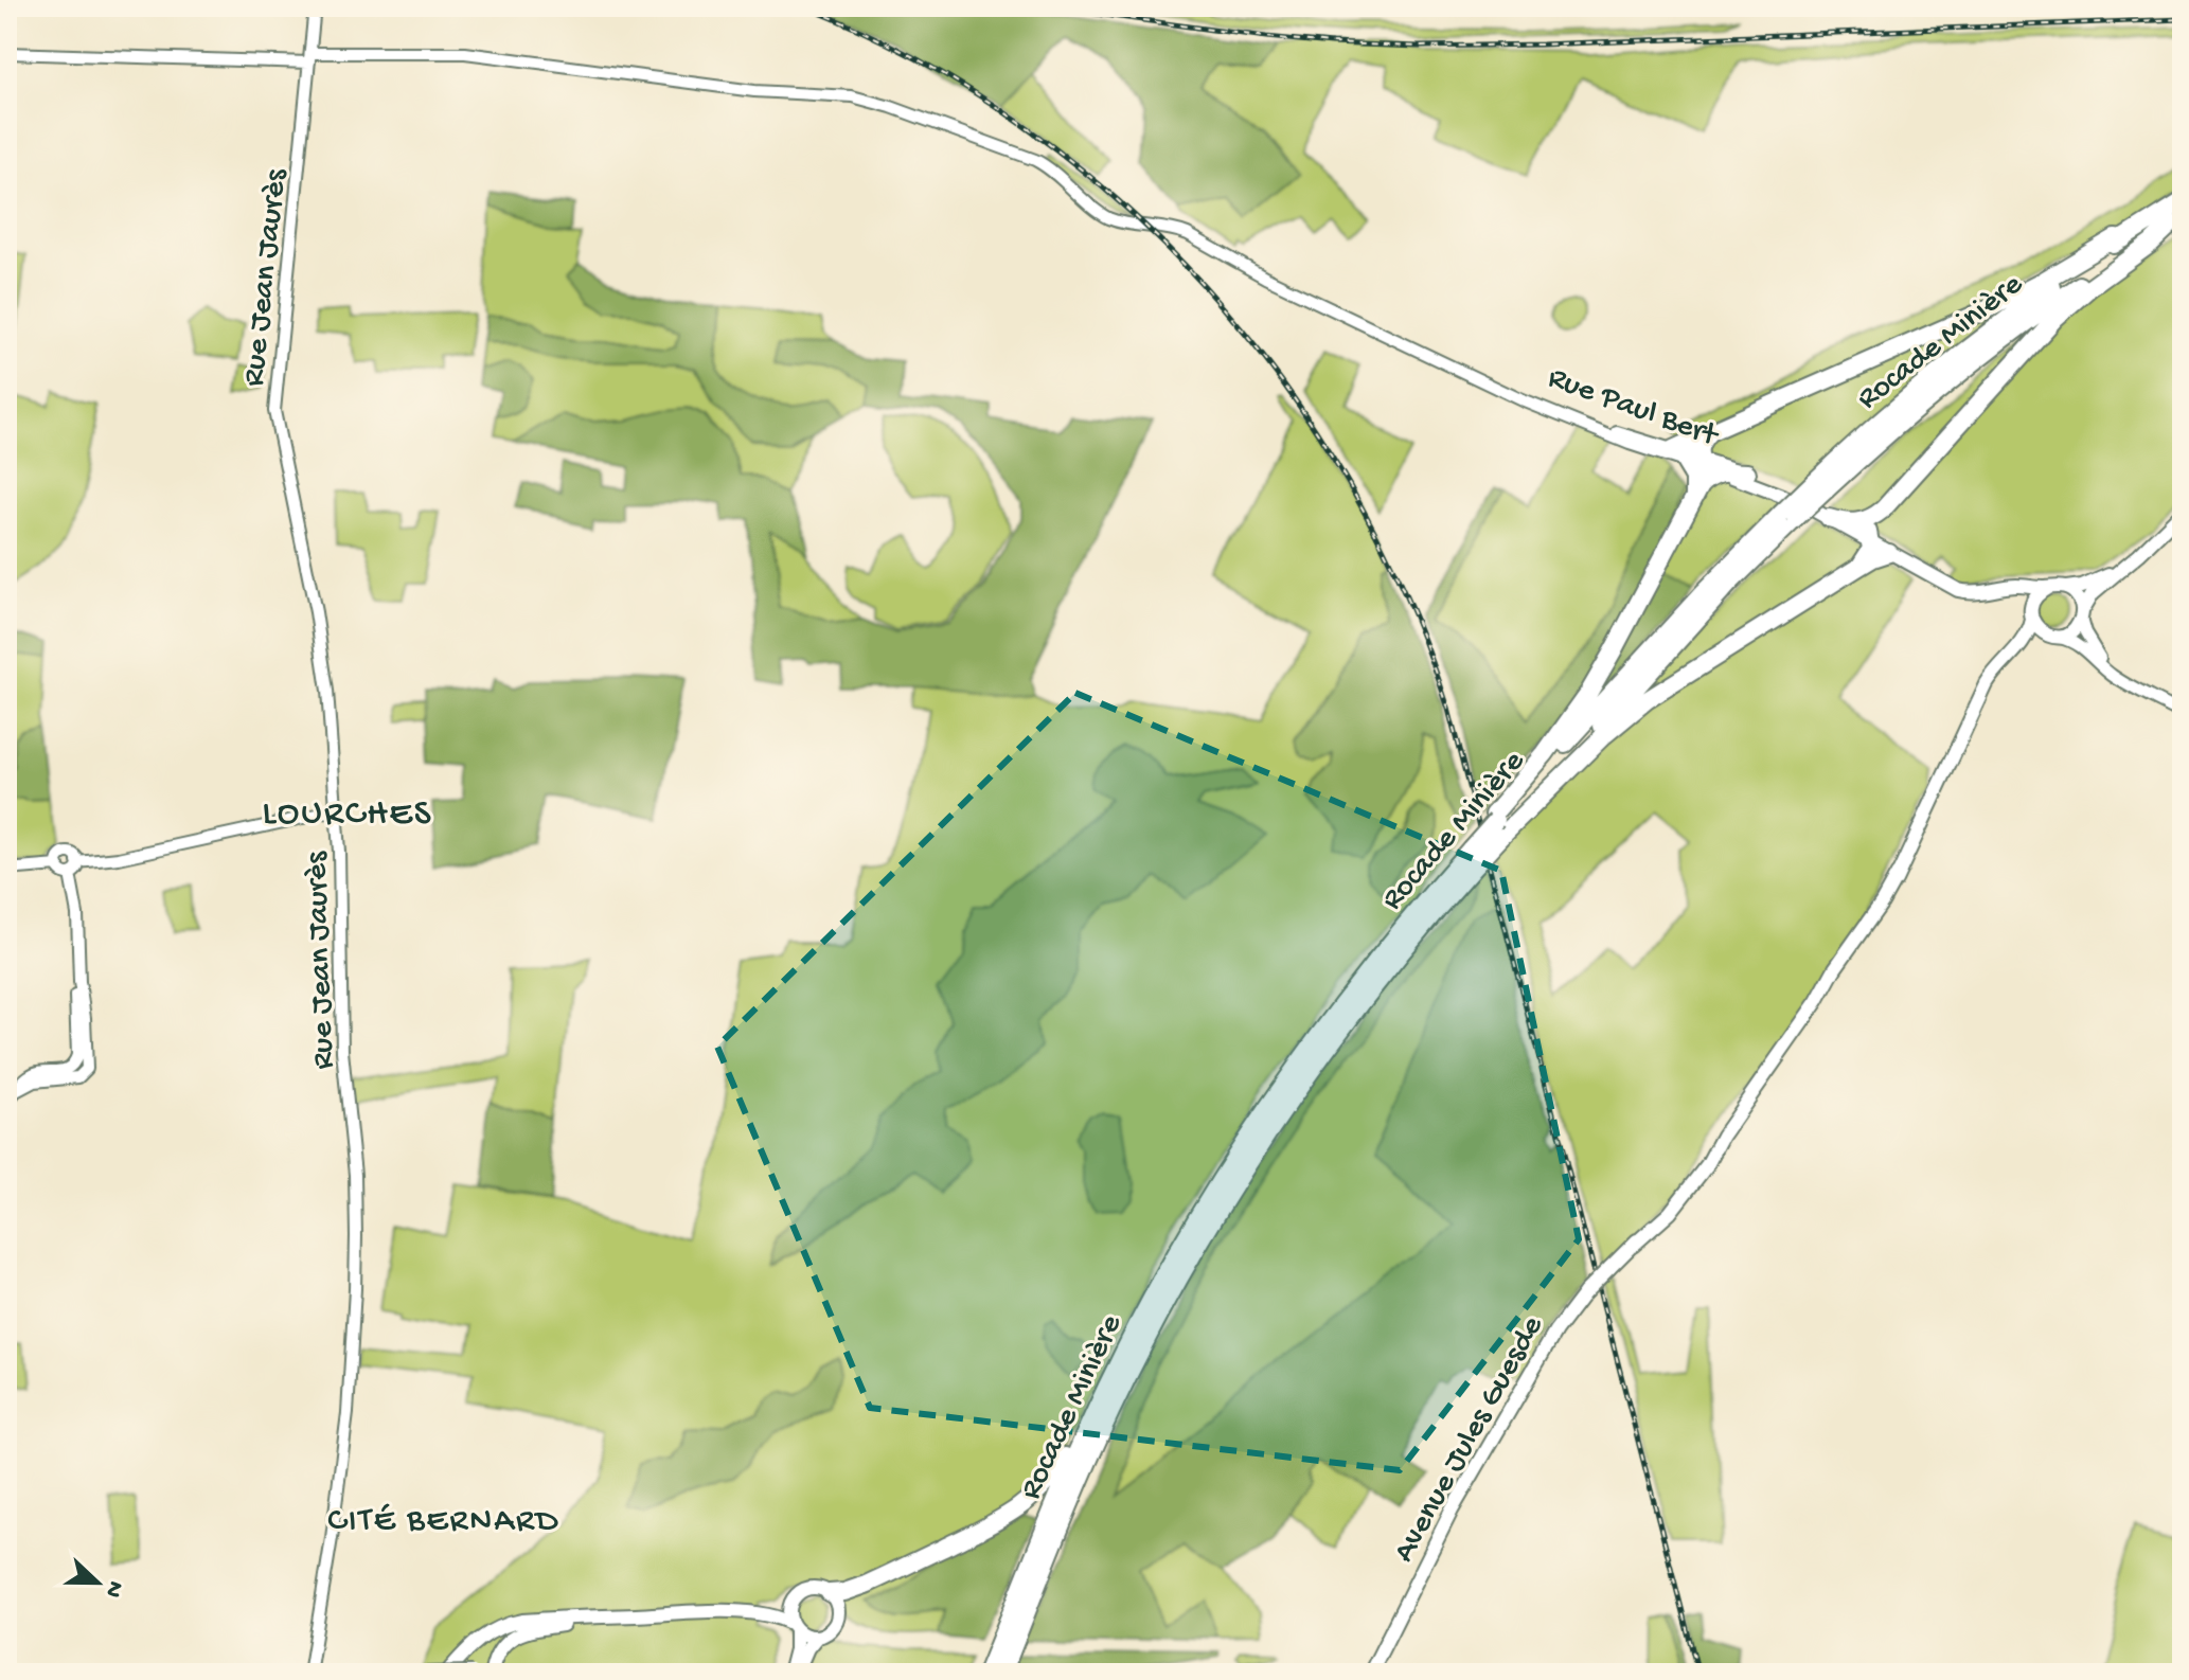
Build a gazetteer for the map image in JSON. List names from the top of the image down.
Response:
{
  "streets": {
    "highway": ["Rocade Minière"],
    "main road": ["Rue Paul Bert", "Avenue Jules Guesde"],
    "street": ["Rue Jean Jaurès"]
  },
  "crossings": [
    ["Rue Jean Jaurès", "Rue Paul Bert"],
    ["Rue Paul Bert", "Avenue Jules Guesde"]
  ],
  "districts": ["LOURCHES", "CITÉ BERNARD"],
  "north": "right"
}
